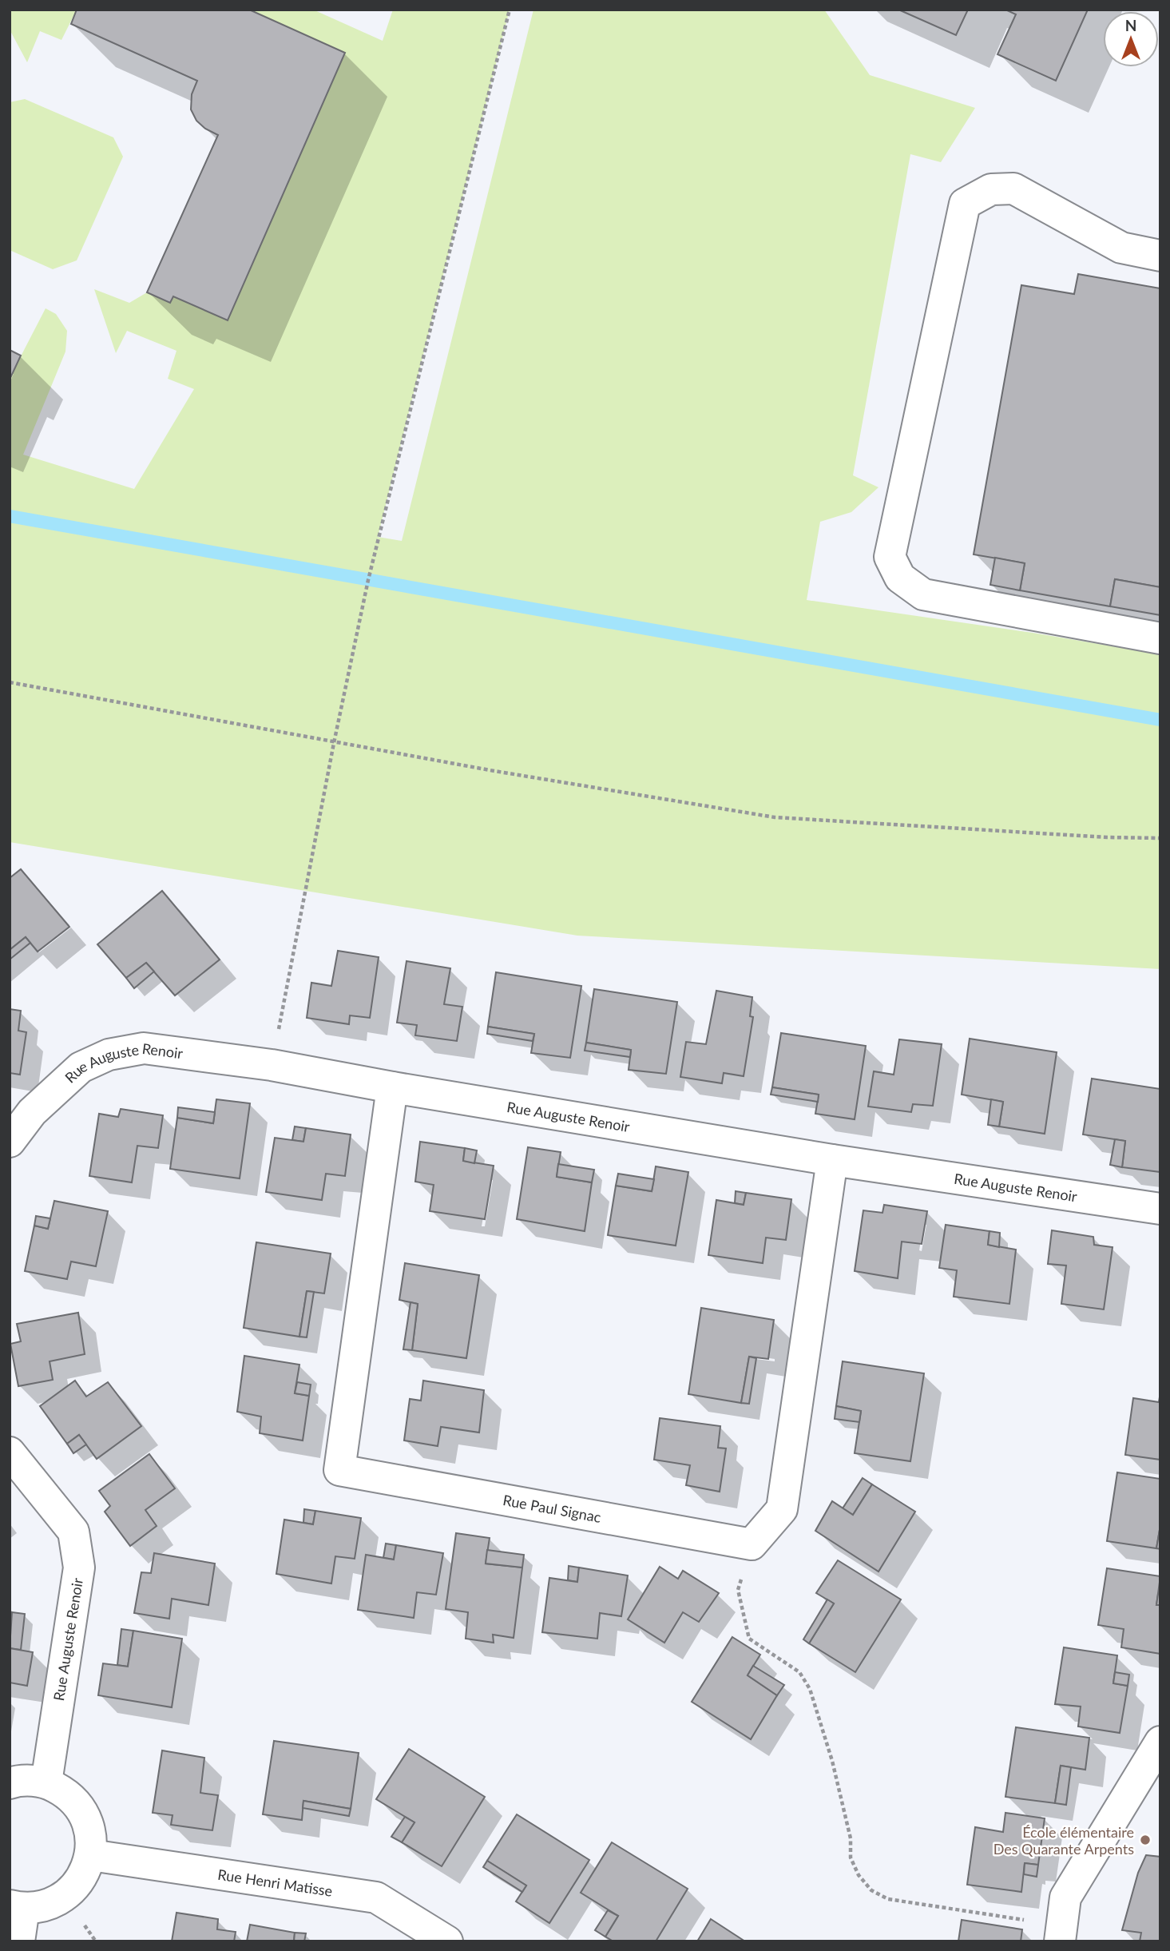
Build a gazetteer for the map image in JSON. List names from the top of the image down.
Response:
{
  "streets": {
    "street": ["Rue Auguste Renoir", "Rue Paul Signac", "Rue Henri Matisse"]
  },
  "crossings": [
    ["Rue Auguste Renoir", "Rue Paul Signac"]
  ],
  "places": ["École élémentaire Des Quarante Arpents"],
  "north": "top"
}
